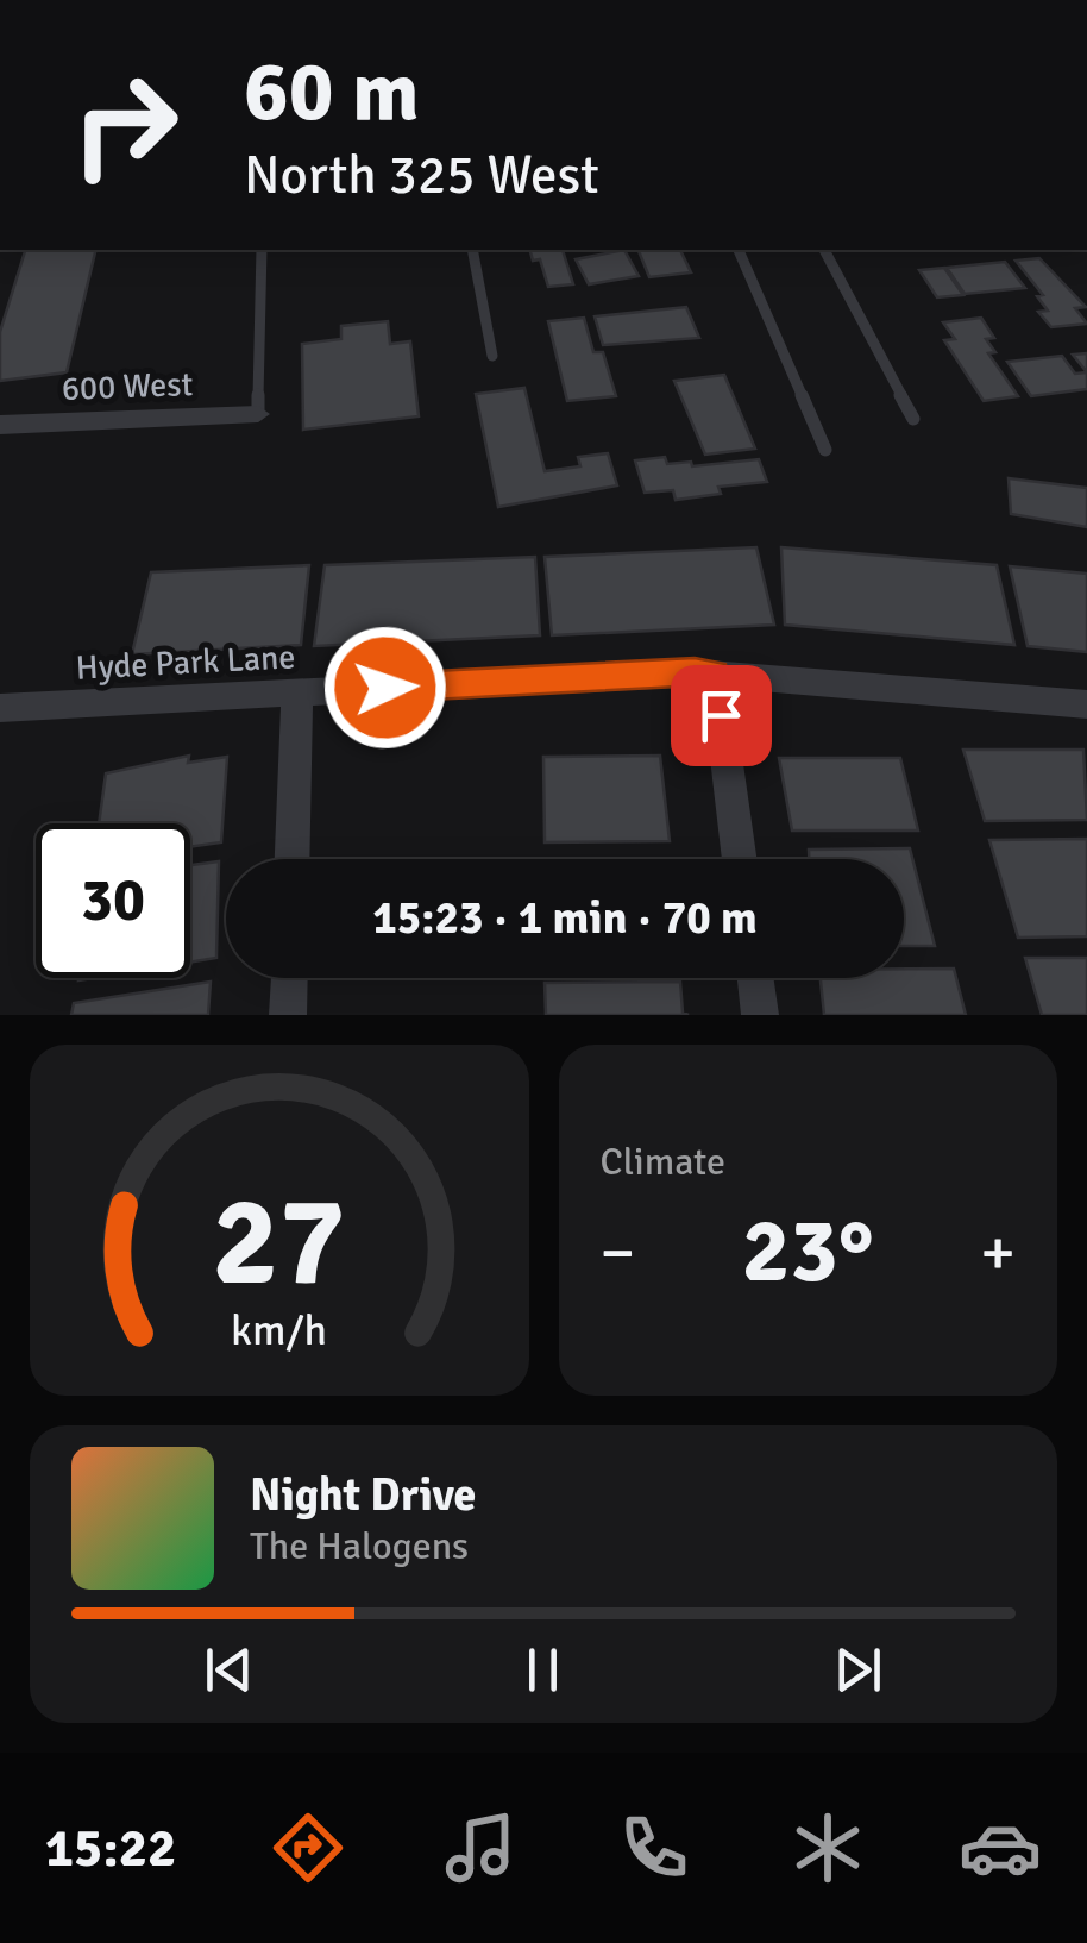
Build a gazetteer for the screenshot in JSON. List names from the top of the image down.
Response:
{
  "streets": {
    "street": ["600 West", "Hyde Park Lane"]
  },
  "page": {
    "turn": ["60 m", "North 325 West"],
    "limit": "30",
    "trip": "15:23 · 1 min · 70 m",
    "tile": "Climate",
    "heat": ["−", "23°", "+"],
    "song": ["Night Drive", "The Halogens"],
    "tabs": "15:22",
    "gauge": ["27", "km/h"]
  }
}
